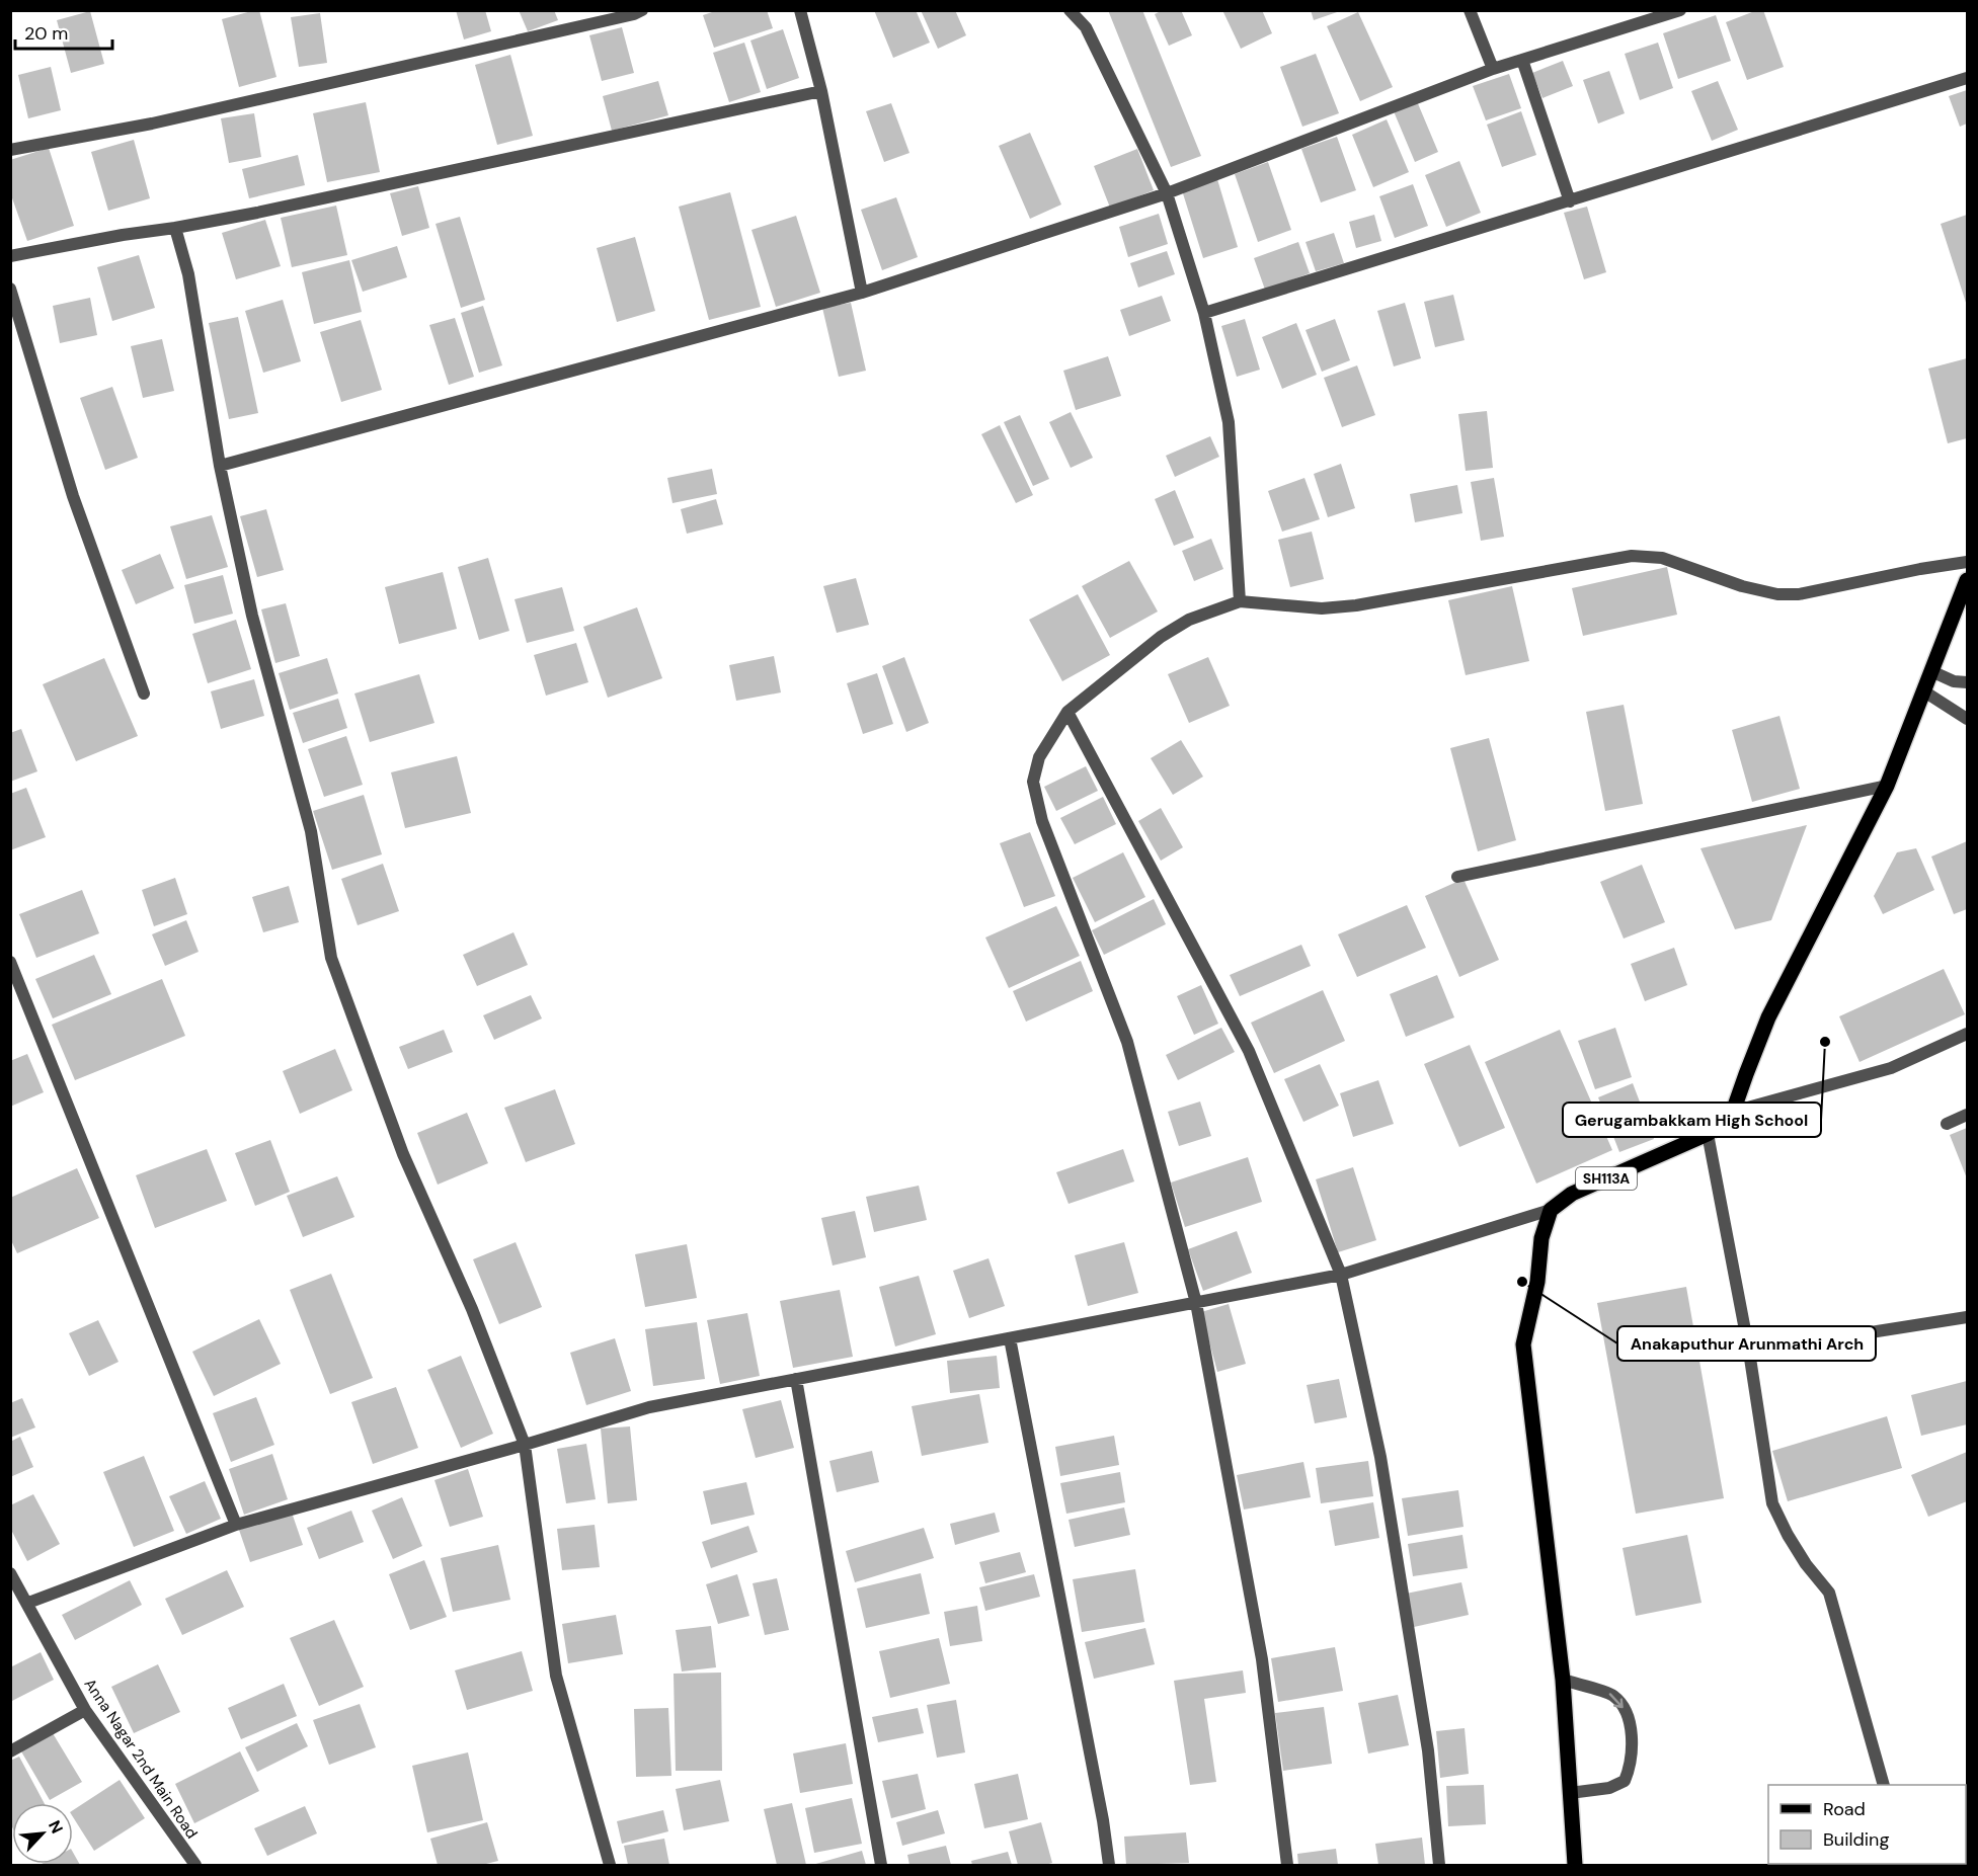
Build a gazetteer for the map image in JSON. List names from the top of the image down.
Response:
{
  "streets": {
    "main road": ["SH113A"],
    "street": ["Anna Nagar 2nd Main Road"]
  },
  "places": ["Gerugambakkam High School", "Anakaputhur Arunmathi Arch"],
  "legend": ["Road", "Building"],
  "scale_bar": "20 m",
  "north": "top right"
}
